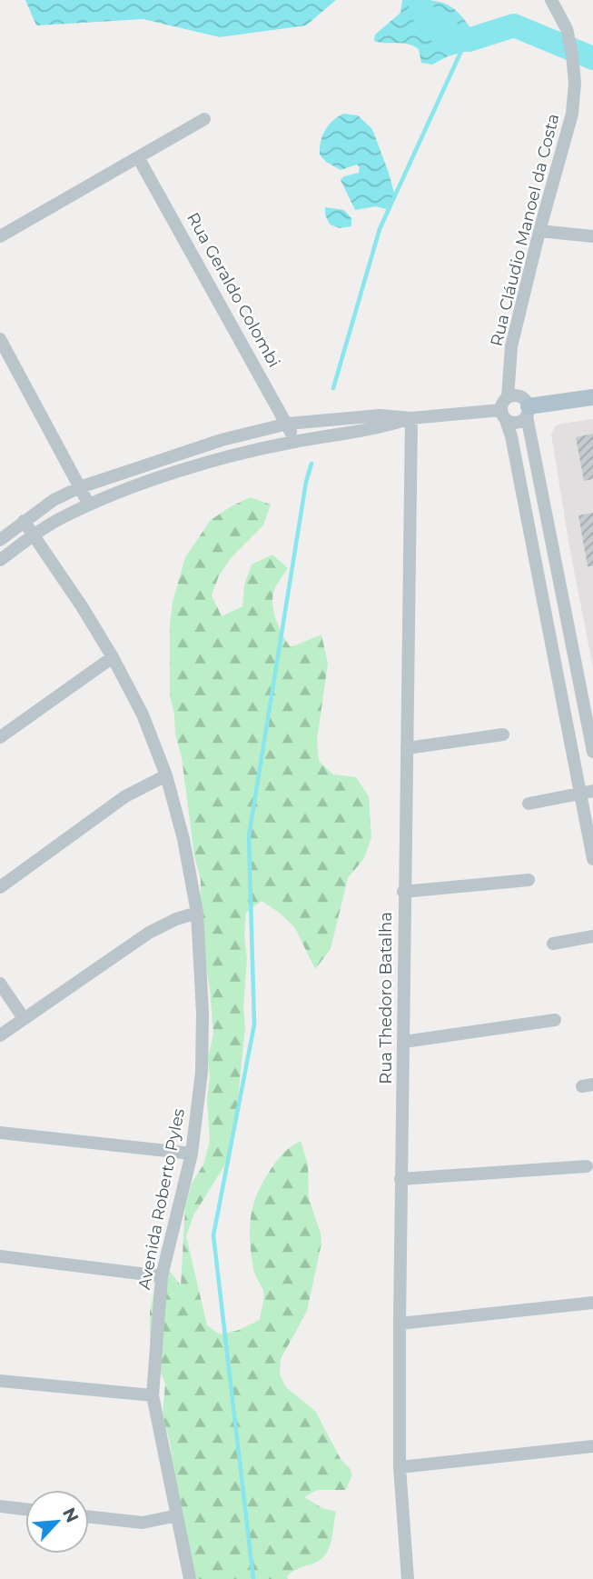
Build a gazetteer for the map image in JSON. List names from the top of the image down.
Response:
{
  "streets": {
    "street": [
      "Rua Cláudio Manoel da Costa",
      "Rua Geraldo Colombi",
      "Rua Thedoro Batalha",
      "Avenida Roberto Pyles"
    ]
  },
  "north": "top right"
}
